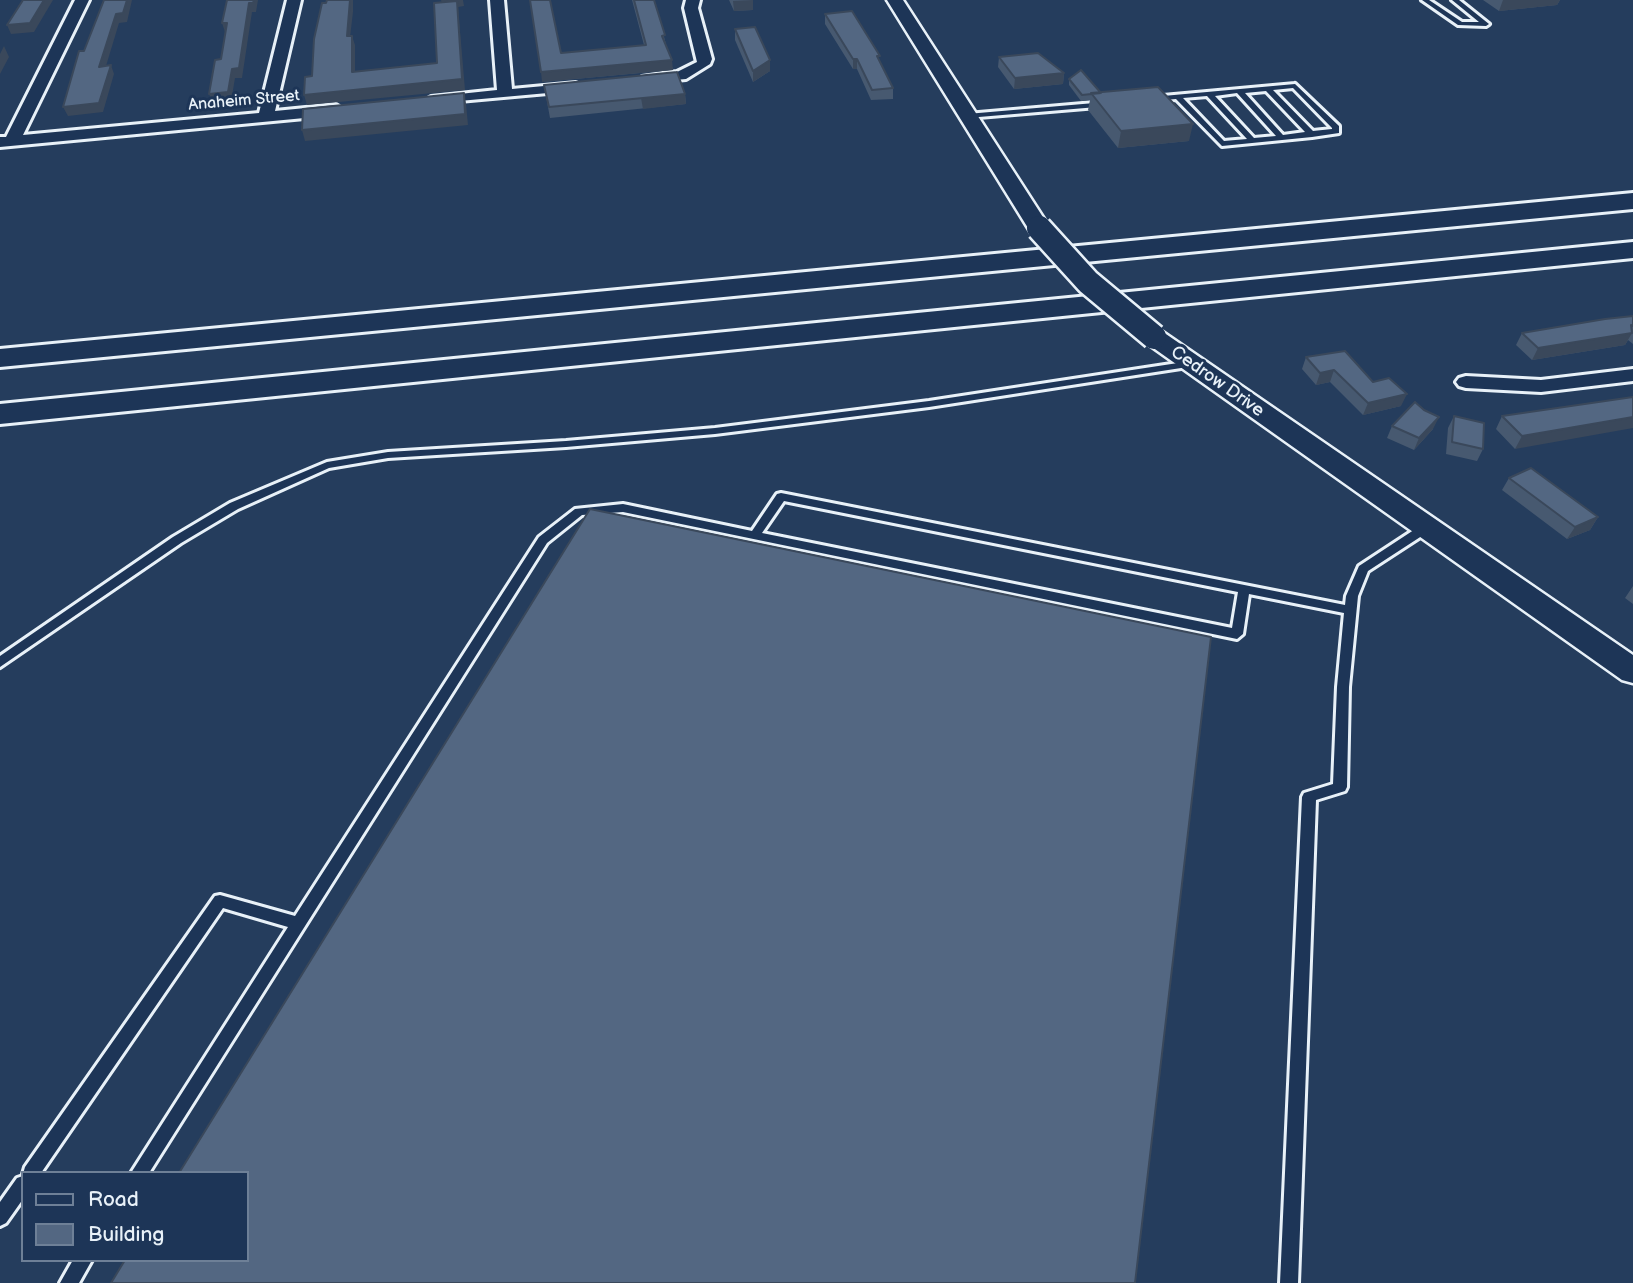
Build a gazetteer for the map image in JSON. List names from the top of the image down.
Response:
{
  "streets": {
    "street": ["Anaheim Street", "Cedrow Drive"]
  },
  "legend": ["Road", "Building"]
}
